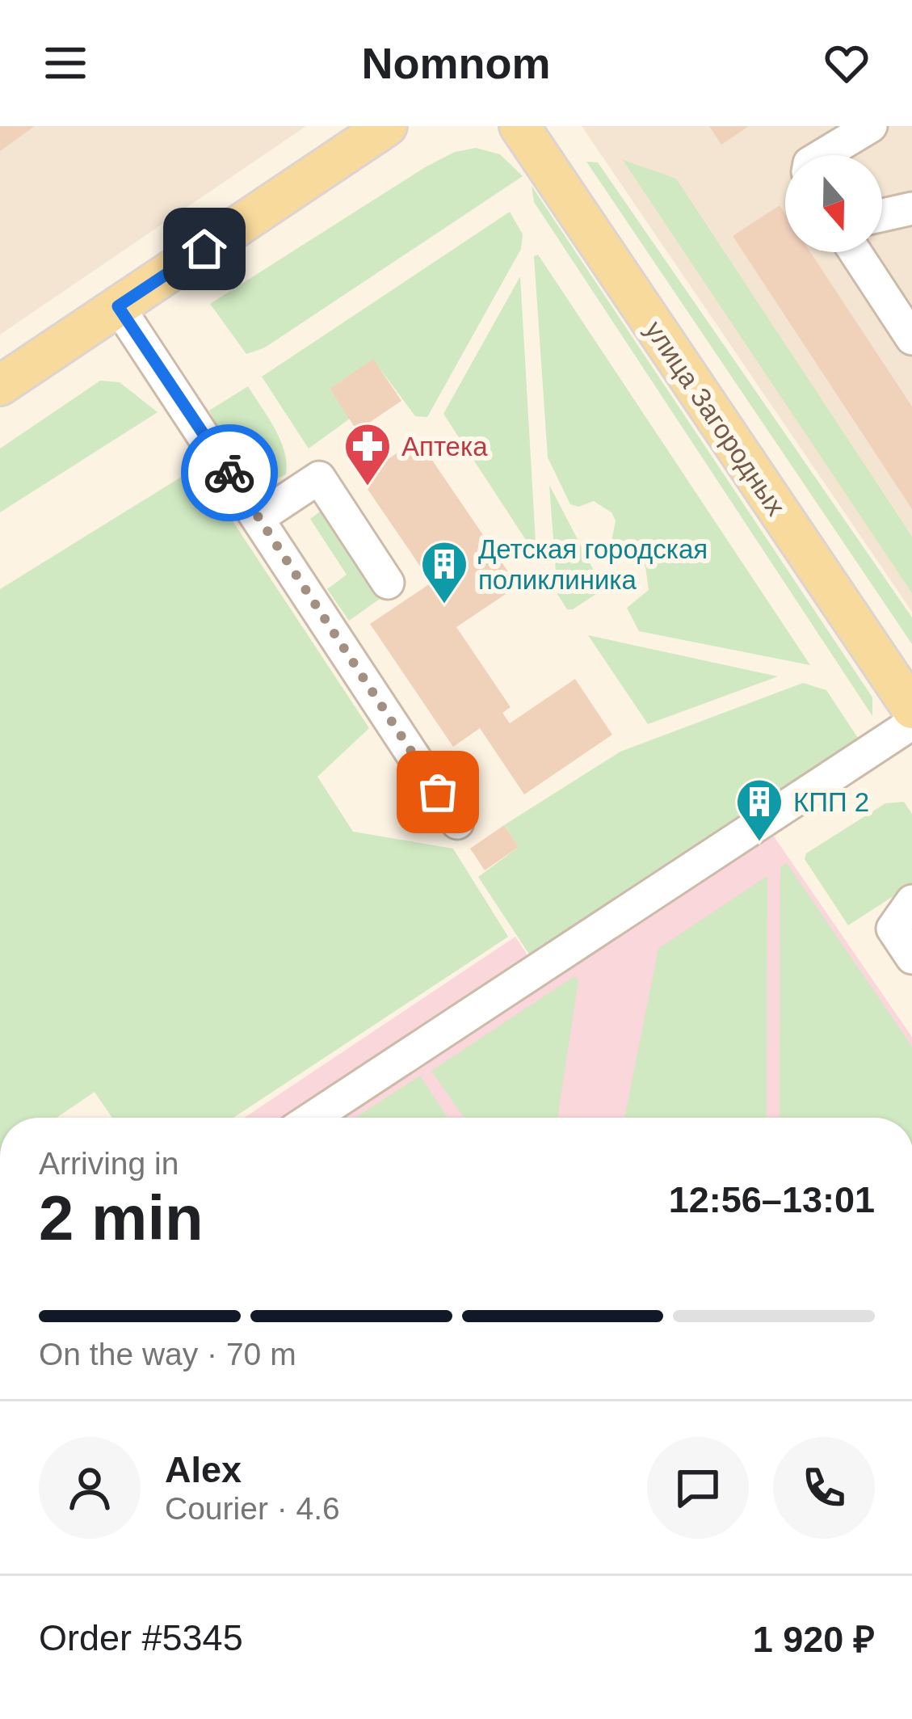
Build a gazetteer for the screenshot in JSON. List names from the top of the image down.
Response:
{
  "streets": {
    "main road": ["улица Загородных"]
  },
  "places": {
    "pharmacy": ["Аптека"],
    "building": ["Детская городская поликлиника", "КПП 2"]
  },
  "north": "bottom",
  "page": {
    "header": "Nomnom",
    "heading": ["2 min", "Arriving in", "12:56–13:01"],
    "panel": [
      "Alex",
      "Courier · 4.6",
      "Order #5345",
      "1 920 ₽"
    ],
    "bar": "On the way · 70 m"
  }
}
